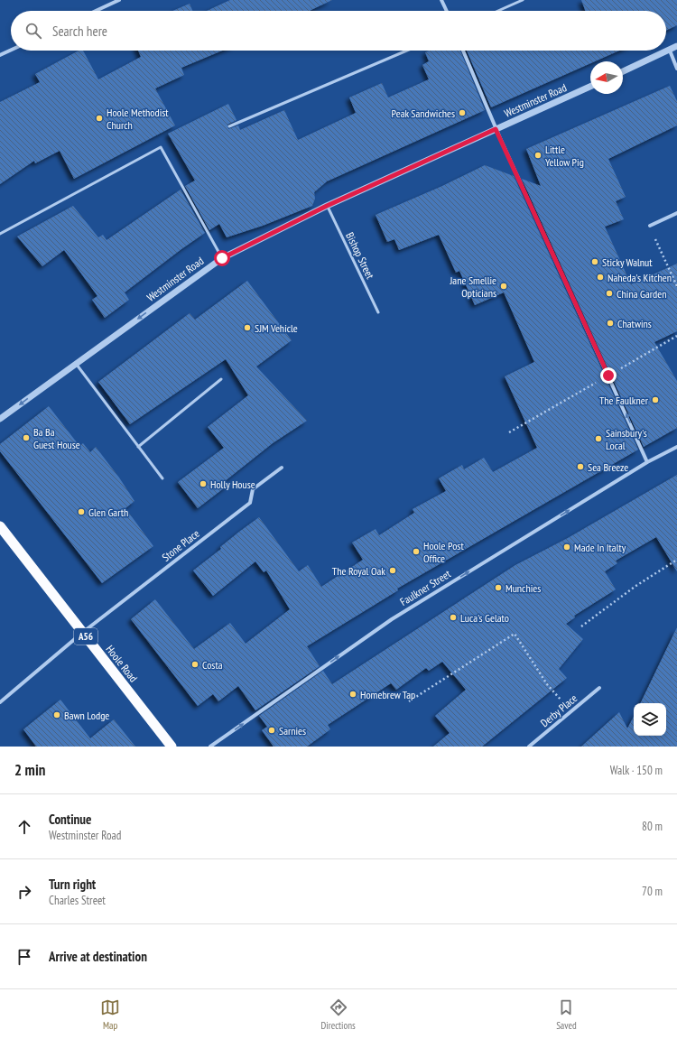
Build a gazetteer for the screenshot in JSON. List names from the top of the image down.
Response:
{
  "streets": {
    "highway": ["A56", "Hoole Road"],
    "street": [
      "Westminster Road",
      "Stone Place",
      "Faulkner Street",
      "Derby Place"
    ],
    "lane": ["Bishop Street"]
  },
  "crossings": [
    ["Westminster Road", "Bishop Street"],
    ["Stone Place", "Hoole Road"]
  ],
  "one_way": ["Westminster Road", "Faulkner Street"],
  "places": [
    "Peak Sandwiches",
    "Hoole Methodist Church",
    "Little Yellow Pig",
    "Sticky Walnut",
    "Naheda's Kitchen",
    "Jane Smellie Opticians",
    "China Garden",
    "Chatwins",
    "SJM Vehicle",
    "The Faulkner",
    "Ba Ba Guest House",
    "Sainsbury's Local",
    "Sea Breeze",
    "Holly House",
    "Glen Garth",
    "Made In Italty",
    "Hoole Post Office",
    "The Royal Oak",
    "Munchies",
    "Luca's Gelato",
    "Costa",
    "Homebrew Tap",
    "Bawn Lodge",
    "Sarnies"
  ],
  "north": "left",
  "page": {
    "search": "Search here",
    "heading": ["2 min", "Walk · 150 m"],
    "list": [
      ["Continue", "Westminster Road", "80 m"],
      ["Turn right", "Charles Street", "70 m"],
      "Arrive at destination"
    ],
    "nav": ["Map", "Directions", "Saved"]
  }
}
